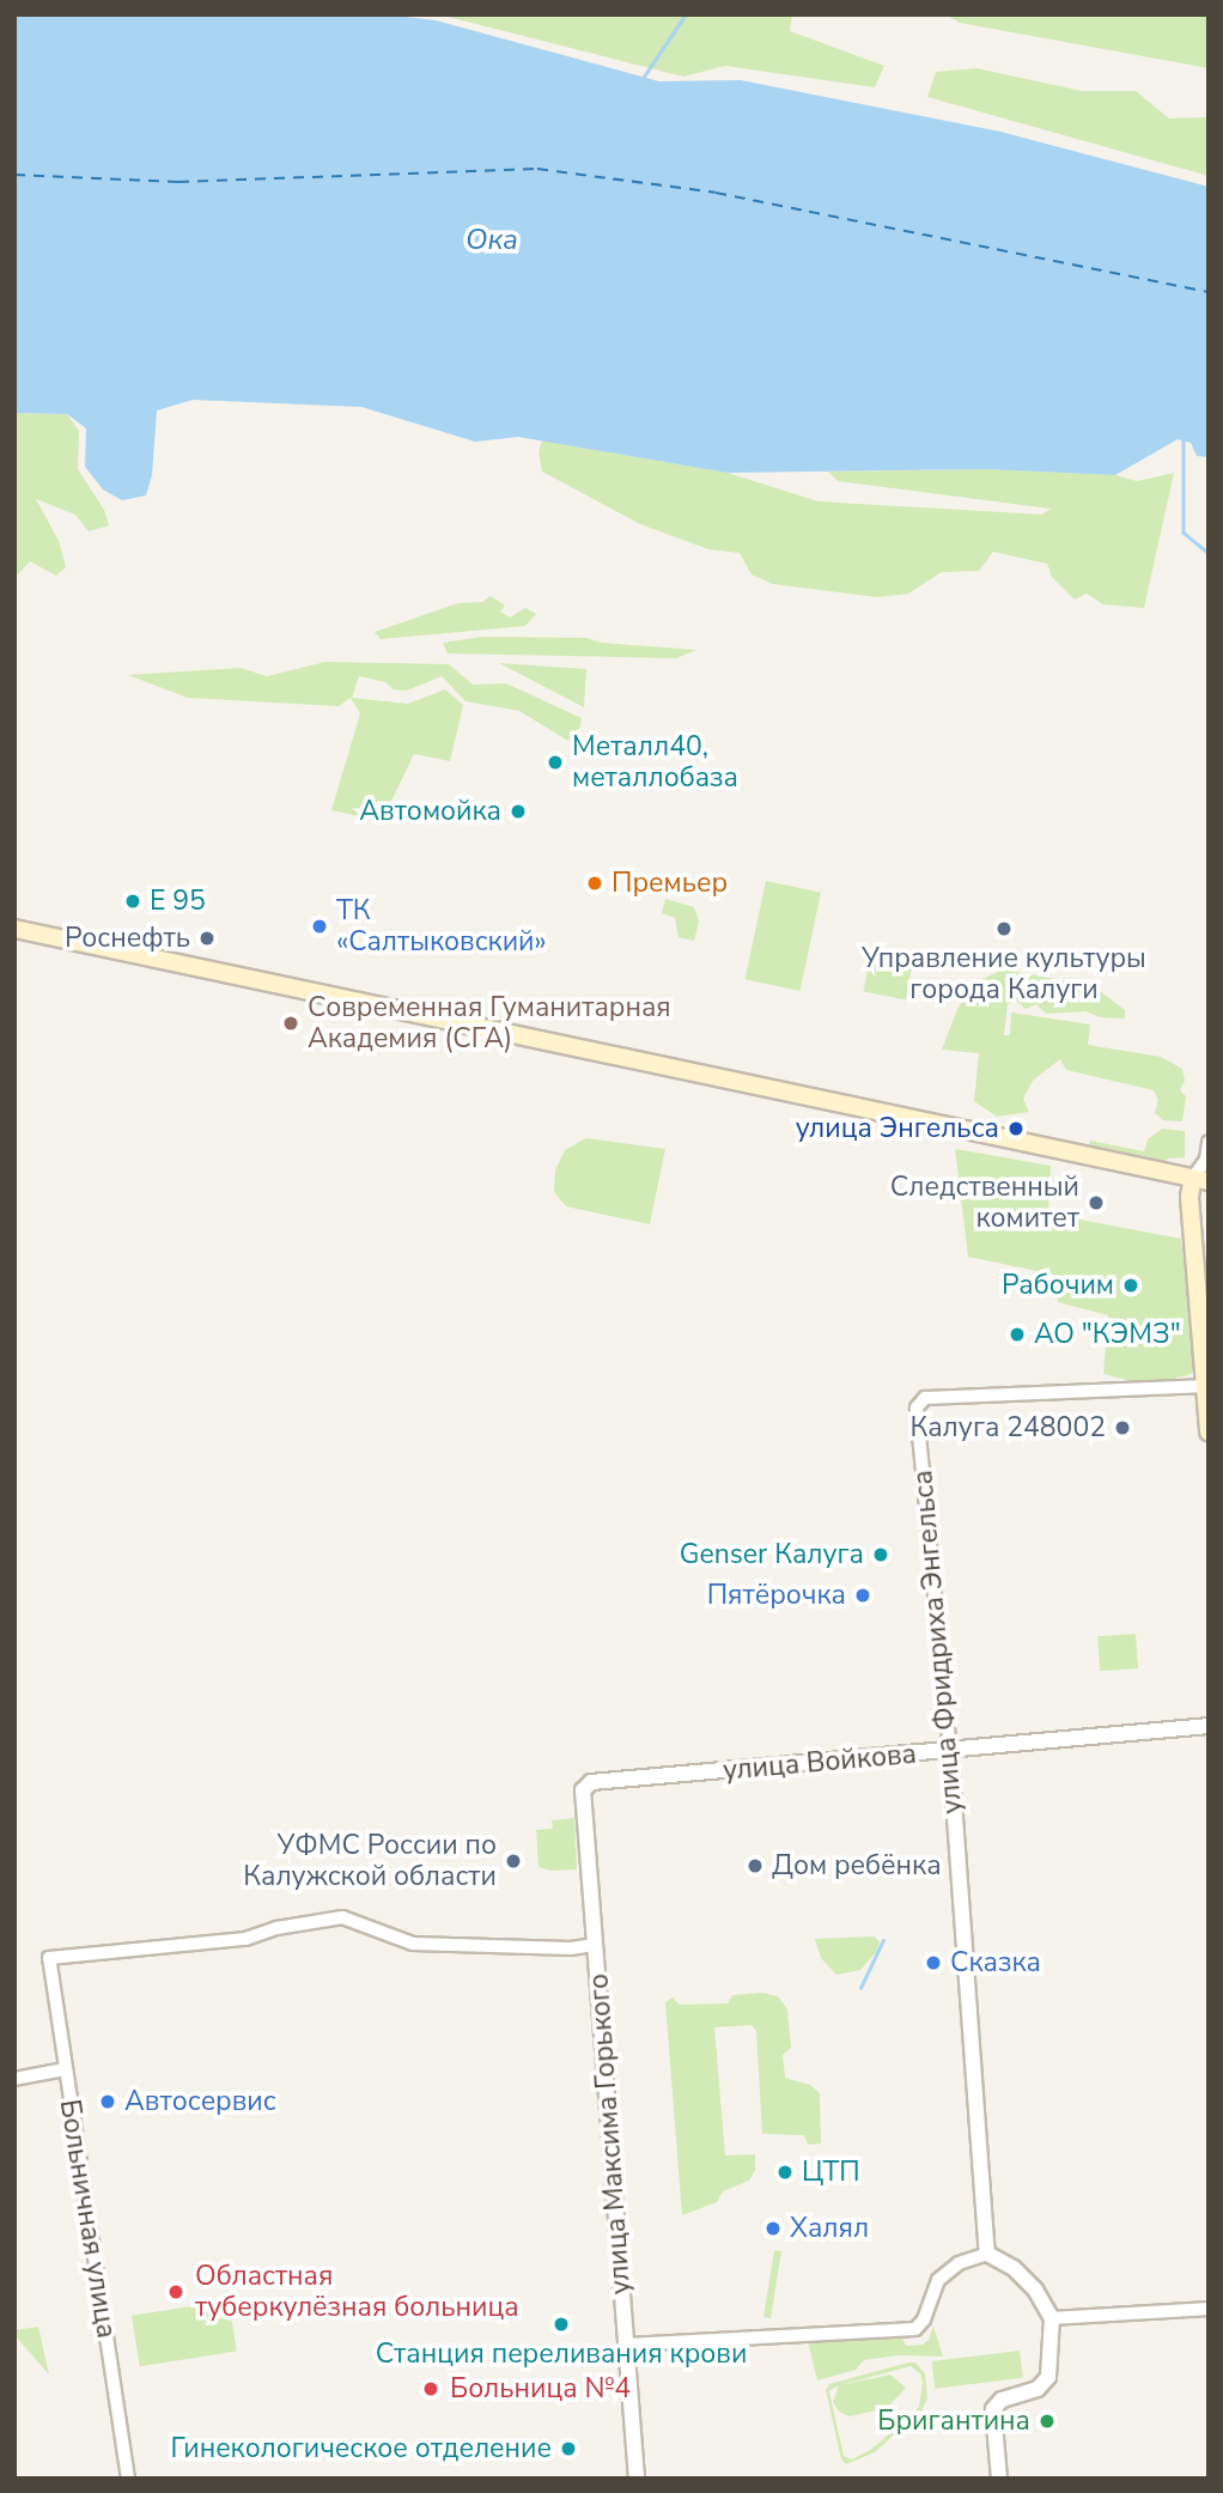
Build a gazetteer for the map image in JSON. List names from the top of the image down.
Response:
{
  "streets": {
    "street": [
      "улица Фридриха Энгельса",
      "улица Войкова",
      "улица Максима Горького",
      "Больничная улица"
    ]
  },
  "crossings": [
    ["улица Фридриха Энгельса", "улица Войкова"],
    ["улица Войкова", "улица Максима Горького"],
    ["улица Максима Горького", "Больничная улица"]
  ],
  "water": ["Ока"],
  "places": [
    "Металл40, металлобаза",
    "Автомойка",
    "Премьер",
    "Е 95",
    "ТК «Салтыковский»",
    "Управление культуры города Калуги",
    "Роснефть",
    "Современная Гуманитарная Академия (СГА)",
    "улица Энгельса",
    "Следственный комитет",
    "Рабочим",
    "АО \"КЭМЗ\"",
    "Калуга 248002",
    "Genser Калуга",
    "Пятёрочка",
    "УФМС России по Калужской области",
    "Дом ребёнка",
    "Сказка",
    "Автосервис",
    "ЦТП",
    "Халял",
    "Областная туберкулёзная больница",
    "Станция переливания крови",
    "Больница №4",
    "Бригантина",
    "Гинекологическое отделение"
  ]
}
